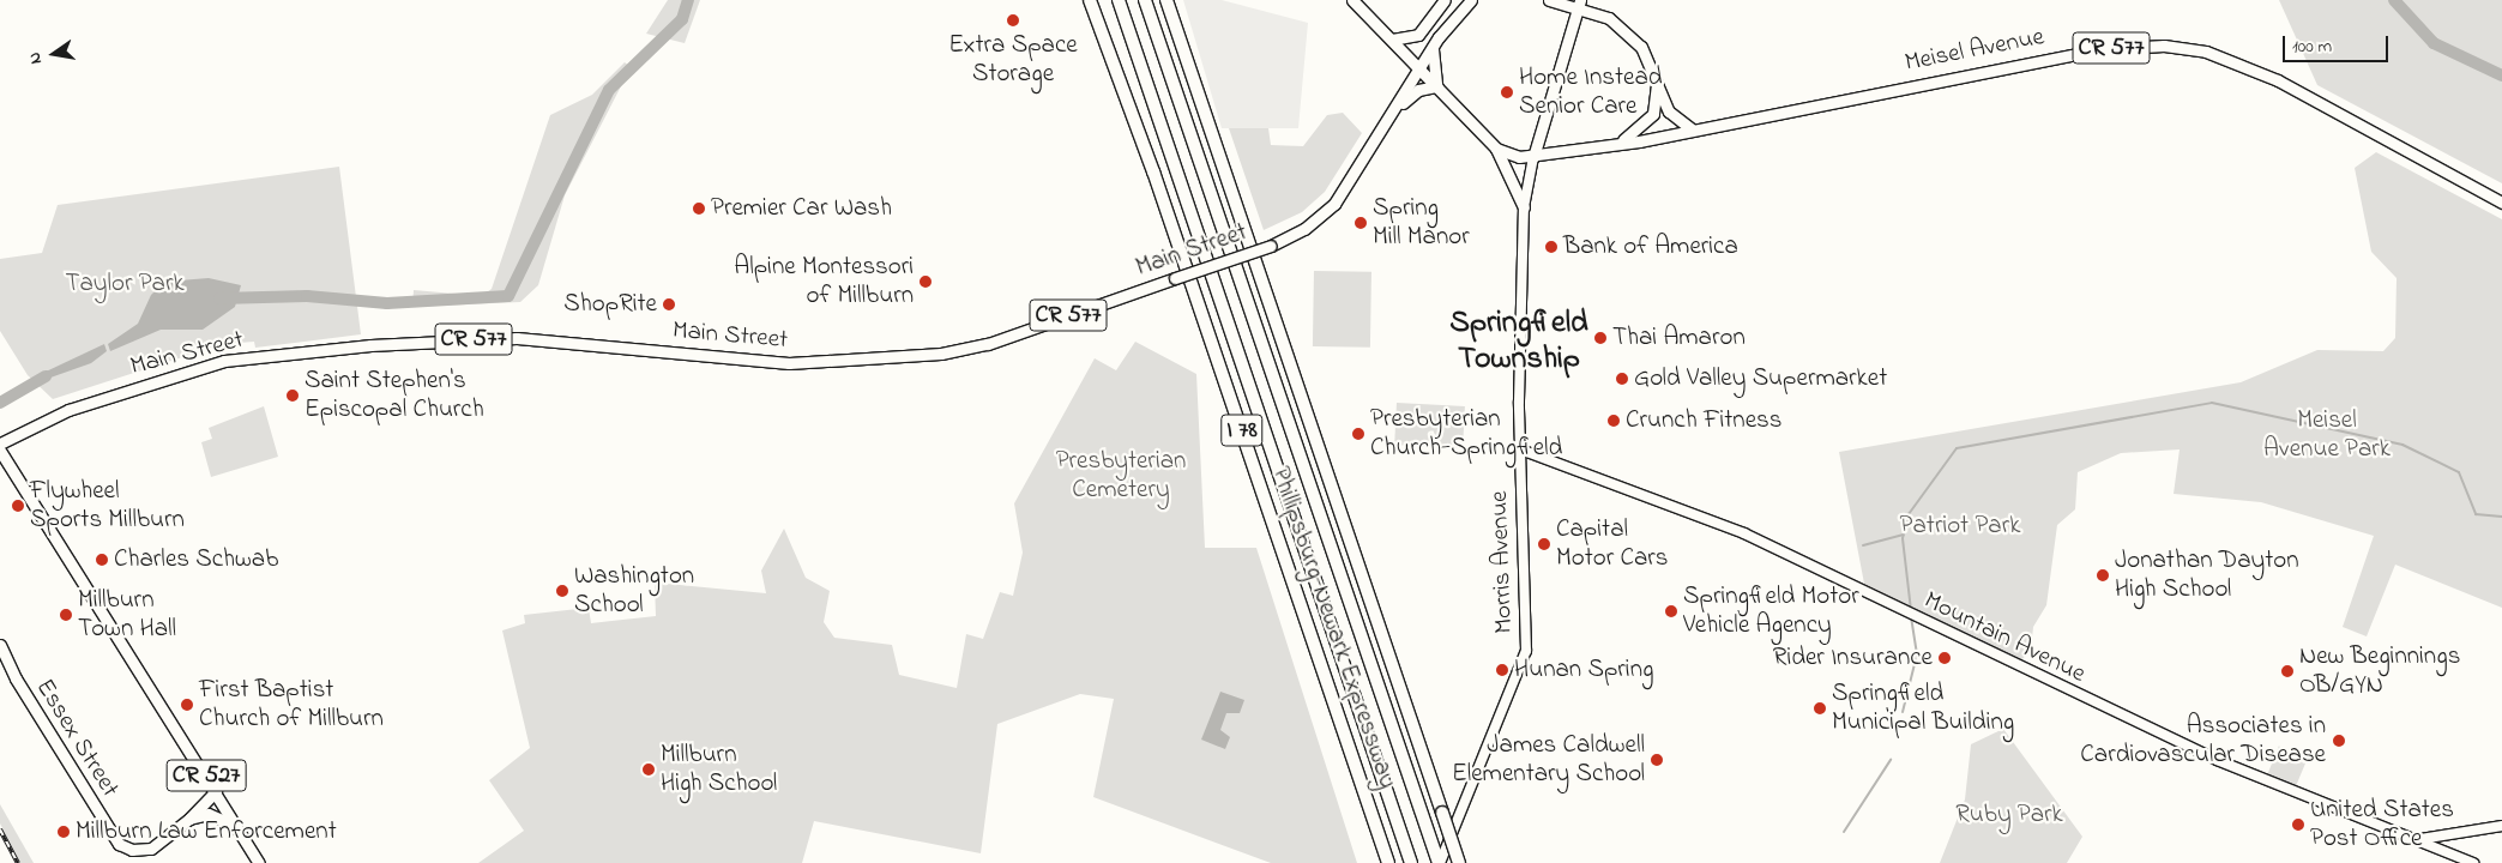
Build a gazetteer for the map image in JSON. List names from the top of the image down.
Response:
{
  "streets": {
    "highway": ["I 78", "Phillipsburg-Newark Expressway"],
    "main road": [
      "CR 577",
      "Meisel Avenue",
      "Main Street",
      "Morris Avenue",
      "Essex Street",
      "CR 527"
    ],
    "street": ["Mountain Avenue"]
  },
  "crossings": [
    ["CR 577", "Main Street"],
    ["Meisel Avenue", "Morris Avenue"],
    ["Morris Avenue", "Phillipsburg-Newark Expressway"],
    ["Morris Avenue", "Mountain Avenue"],
    ["Essex Street", "CR 527"]
  ],
  "districts": ["Springfield Township"],
  "parks": [
    "Taylor Park",
    "Meisel Avenue Park",
    "Presbyterian Cemetery",
    "Patriot Park",
    "Ruby Park"
  ],
  "places": [
    "Extra Space Storage",
    "Home Instead Senior Care",
    "Premier Car Wash",
    "Spring Mill Manor",
    "Bank of America",
    "Alpine Montessori of Millburn",
    "ShopRite",
    "Thai Amaron",
    "Gold Valley Supermarket",
    "Saint Stephen's Episcopal Church",
    "Crunch Fitness",
    "Presbyterian Church-Springfield",
    "Flywheel Sports Millburn",
    "Capital Motor Cars",
    "Charles Schwab",
    "Jonathan Dayton High School",
    "Washington School",
    "Springfield Motor Vehicle Agency",
    "Millburn Town Hall",
    "Rider Insurance",
    "Hunan Spring",
    "New Beginnings OB/GYN",
    "First Baptist Church of Millburn",
    "Springfield Municipal Building",
    "Associates in Cardiovascular Disease",
    "James Caldwell Elementary School",
    "Millburn High School",
    "United States Post Office",
    "Millburn Law Enforcement"
  ],
  "scale_bar": "100 m",
  "north": "left"
}
